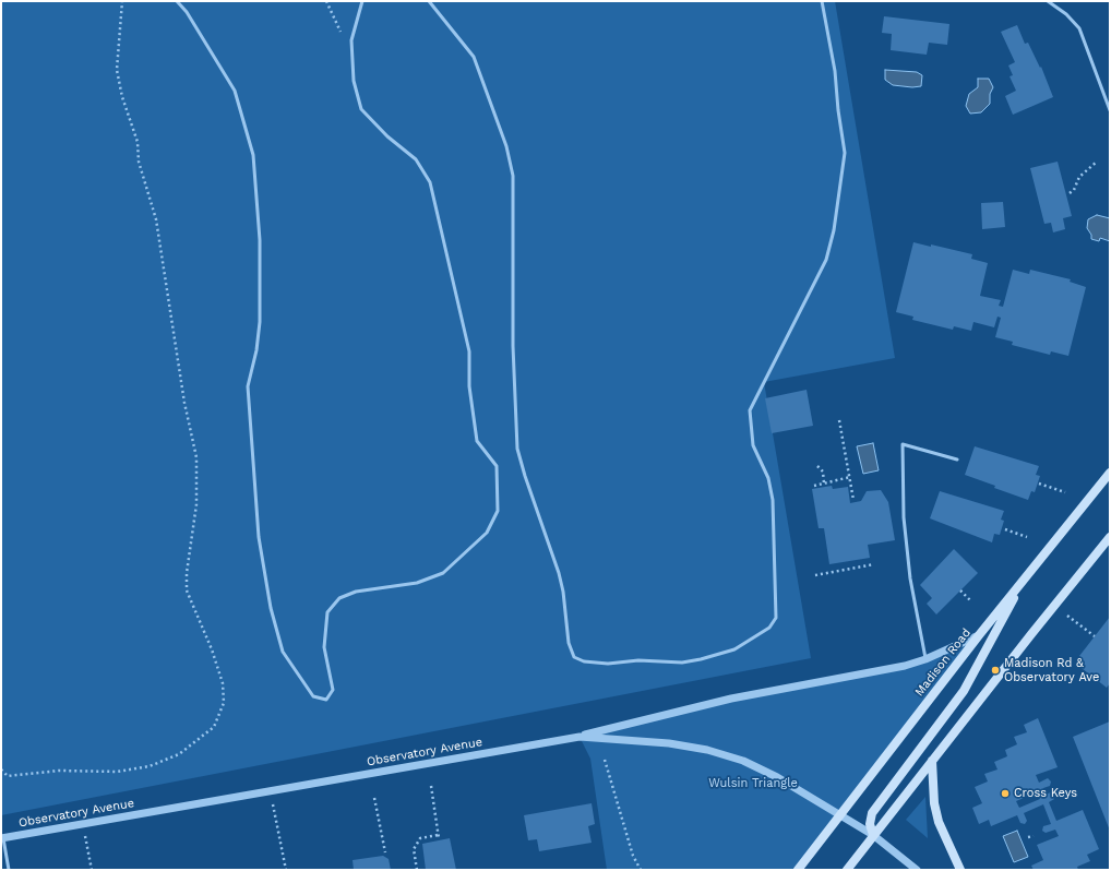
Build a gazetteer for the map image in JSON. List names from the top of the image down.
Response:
{
  "streets": {
    "main road": ["Madison Road"],
    "street": ["Observatory Avenue"]
  },
  "crossings": [
    ["Madison Road", "Observatory Avenue"]
  ],
  "parks": ["Wulsin Triangle"],
  "places": ["Madison Rd & Observatory Ave", "Cross Keys"]
}
